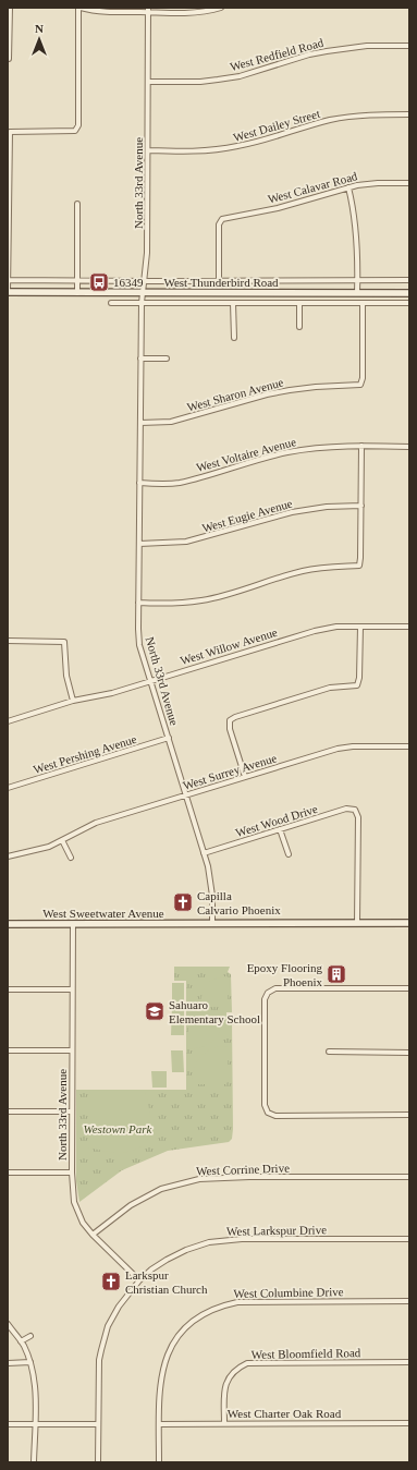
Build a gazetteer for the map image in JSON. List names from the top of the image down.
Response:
{
  "streets": {
    "main road": ["West Thunderbird Road", "West Sweetwater Avenue"],
    "street": [
      "West Redfield Road",
      "West Dailey Street",
      "North 33rd Avenue",
      "West Calavar Road",
      "West Sharon Avenue",
      "West Voltaire Avenue",
      "West Eugie Avenue",
      "West Willow Avenue",
      "West Pershing Avenue",
      "West Surrey Avenue",
      "West Wood Drive",
      "West Corrine Drive",
      "West Larkspur Drive",
      "West Columbine Drive",
      "West Bloomfield Road",
      "West Charter Oak Road"
    ]
  },
  "crossings": [
    ["West Redfield Road", "North 33rd Avenue"],
    ["West Dailey Street", "North 33rd Avenue"],
    ["North 33rd Avenue", "West Thunderbird Road"],
    ["North 33rd Avenue", "West Sharon Avenue"],
    ["North 33rd Avenue", "West Voltaire Avenue"],
    ["North 33rd Avenue", "West Eugie Avenue"],
    ["North 33rd Avenue", "West Willow Avenue"],
    ["North 33rd Avenue", "West Pershing Avenue"],
    ["North 33rd Avenue", "West Surrey Avenue"],
    ["North 33rd Avenue", "West Wood Drive"],
    ["North 33rd Avenue", "West Sweetwater Avenue"],
    ["North 33rd Avenue", "West Corrine Drive"],
    ["North 33rd Avenue", "West Larkspur Drive"],
    ["West Calavar Road", "West Thunderbird Road"],
    ["West Thunderbird Road", "West Sharon Avenue"],
    ["West Wood Drive", "West Sweetwater Avenue"],
    ["West Columbine Drive", "West Charter Oak Road"],
    ["West Bloomfield Road", "West Charter Oak Road"]
  ],
  "parks": ["Westown Park"],
  "places": {
    "bus stop": ["16349"],
    "church": ["Capilla Calvario Phoenix", "Larkspur Christian Church"],
    "building": ["Epoxy Flooring Phoenix"],
    "school or university": ["Sahuaro Elementary School"]
  },
  "north": "top"
}
